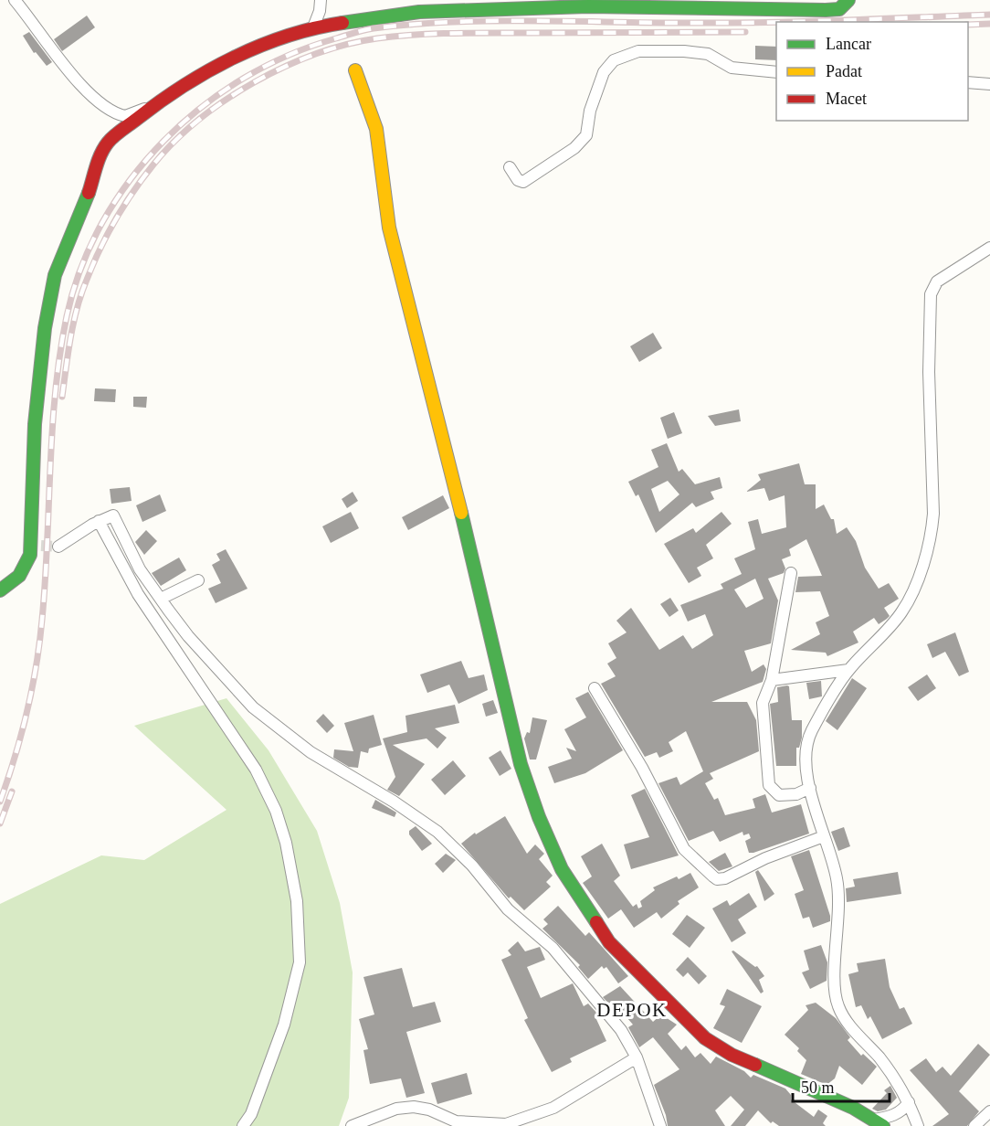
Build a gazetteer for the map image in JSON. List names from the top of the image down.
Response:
{
  "districts": ["DEPOK"],
  "legend": ["Lancar", "Padat", "Macet"],
  "scale_bar": "50 m"
}
